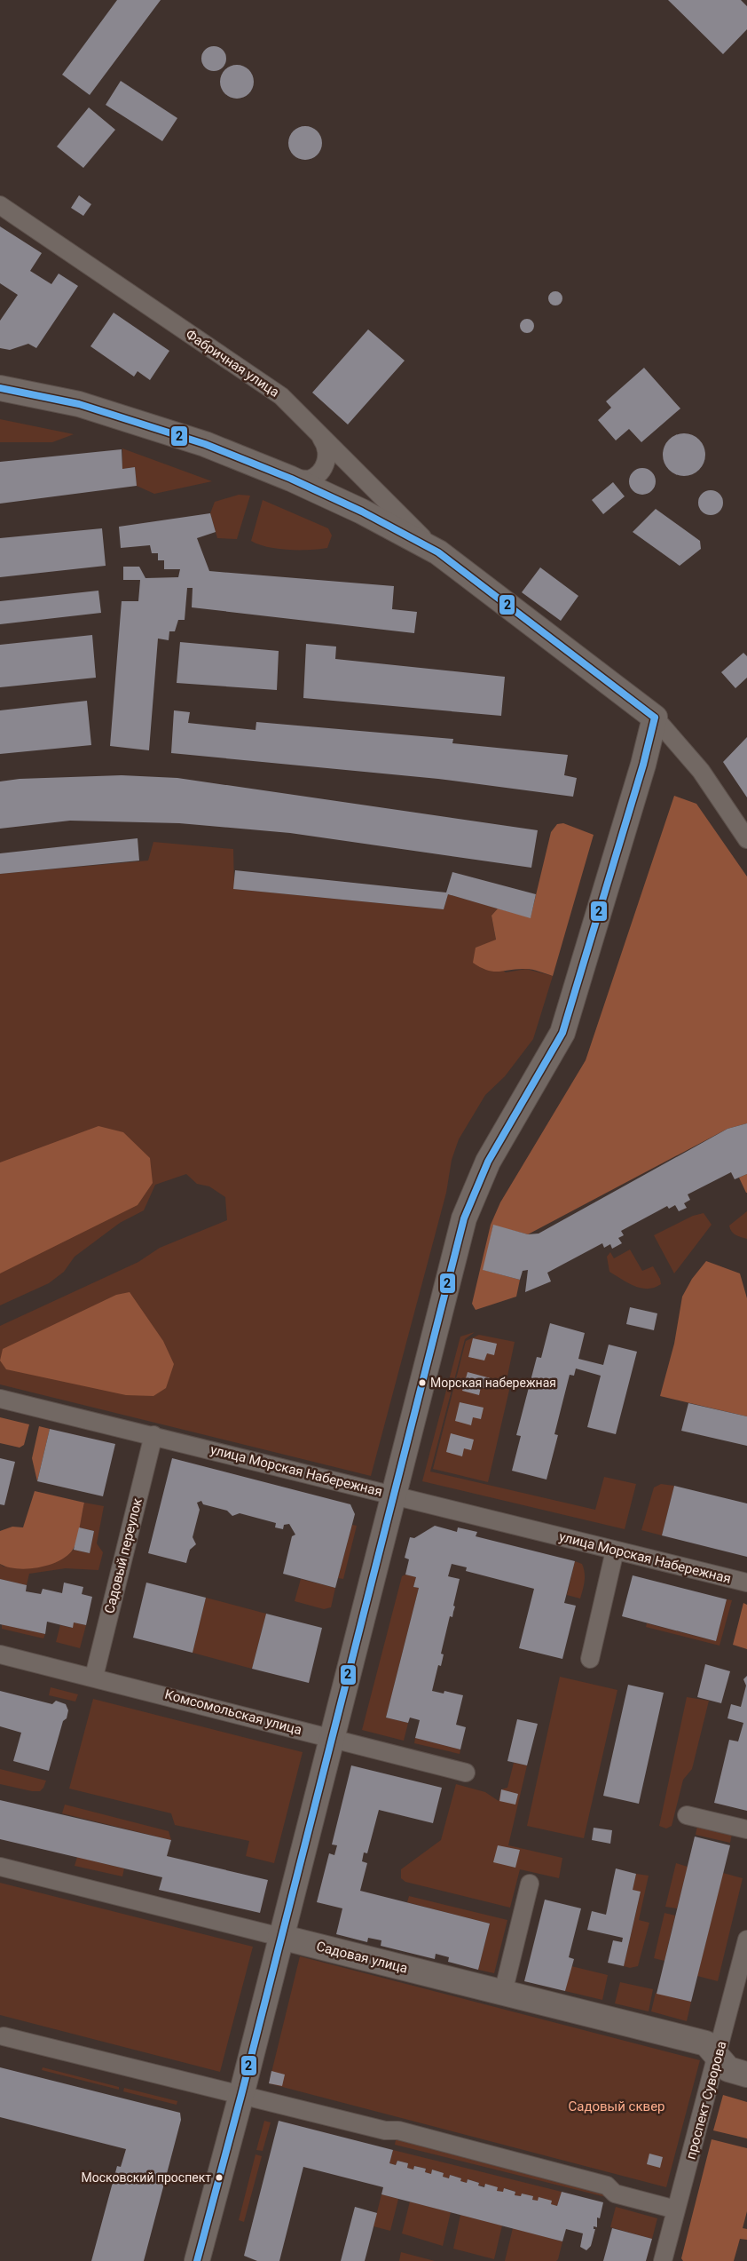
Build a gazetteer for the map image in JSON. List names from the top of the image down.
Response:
{
  "streets": {
    "street": [
      "Фабричная улица",
      "улица Морская Набережная",
      "Садовый переулок",
      "Комсомольская улица",
      "Садовая улица",
      "проспект Суворова"
    ]
  },
  "crossings": [
    ["улица Морская Набережная", "Садовый переулок"],
    ["Садовый переулок", "Комсомольская улица"],
    ["Садовая улица", "проспект Суворова"]
  ],
  "parks": ["Садовый сквер"],
  "places": ["Морская набережная", "Московский проспект"],
  "lines": ["transit line 2"]
}
